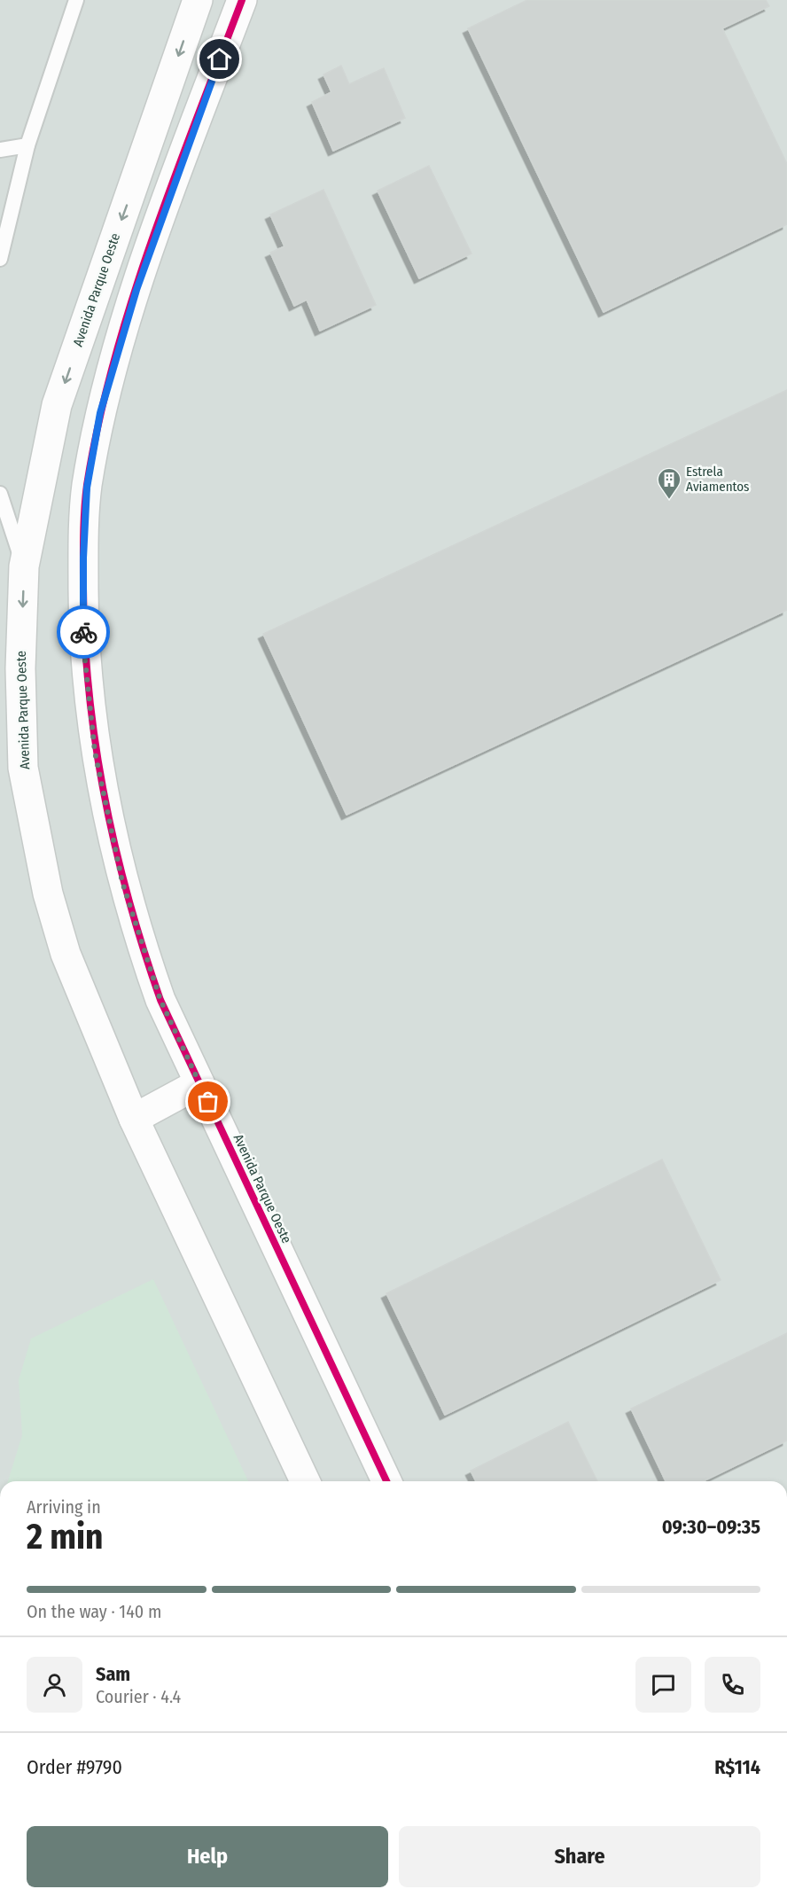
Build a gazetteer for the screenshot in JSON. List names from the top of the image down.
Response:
{
  "streets": {
    "street": ["Avenida Parque Oeste"]
  },
  "places": {
    "building": ["Estrela Aviamentos"]
  },
  "page": {
    "heading": ["2 min", "Arriving in", "09:30–09:35"],
    "panel": [
      "Sam",
      "Courier · 4.4",
      "Order #9790",
      "R$114"
    ],
    "bar": "On the way · 140 m",
    "buttons": ["Help", "Share"]
  }
}
